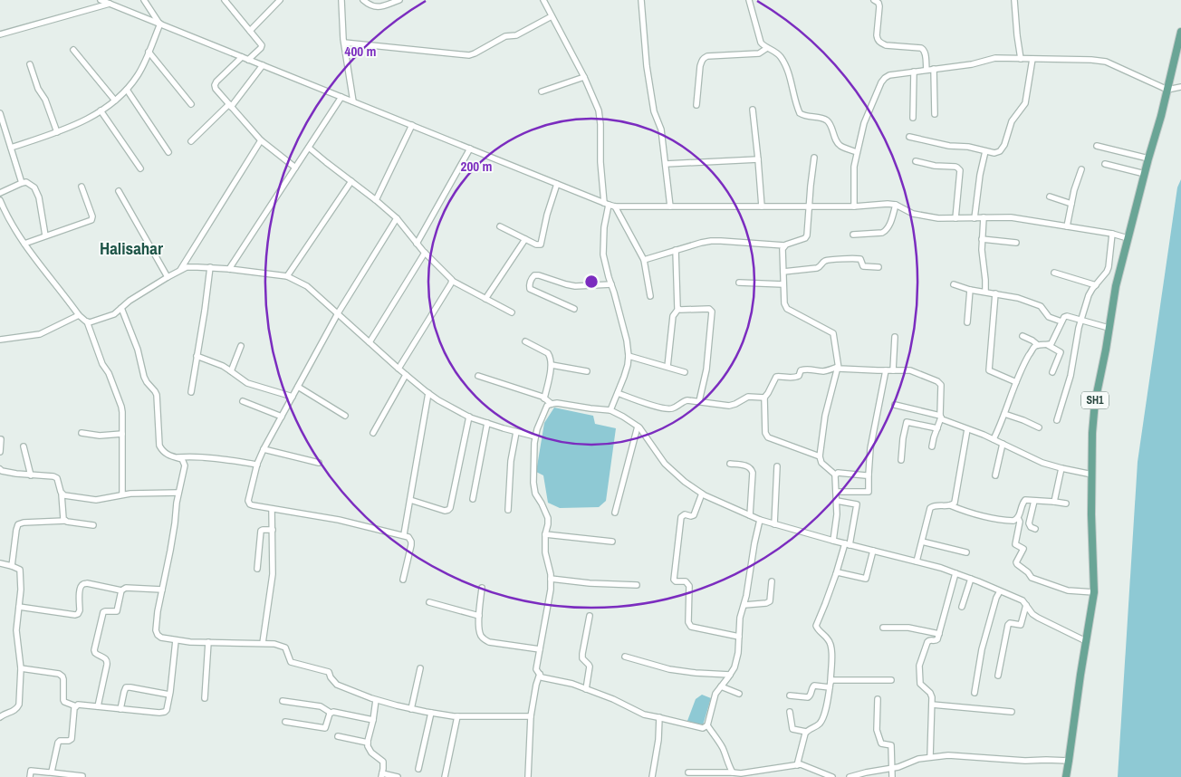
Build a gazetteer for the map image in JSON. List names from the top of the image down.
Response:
{
  "streets": {
    "main road": ["SH1"]
  },
  "districts": ["Halisahar"],
  "rings": ["400 m", "200 m"]
}
